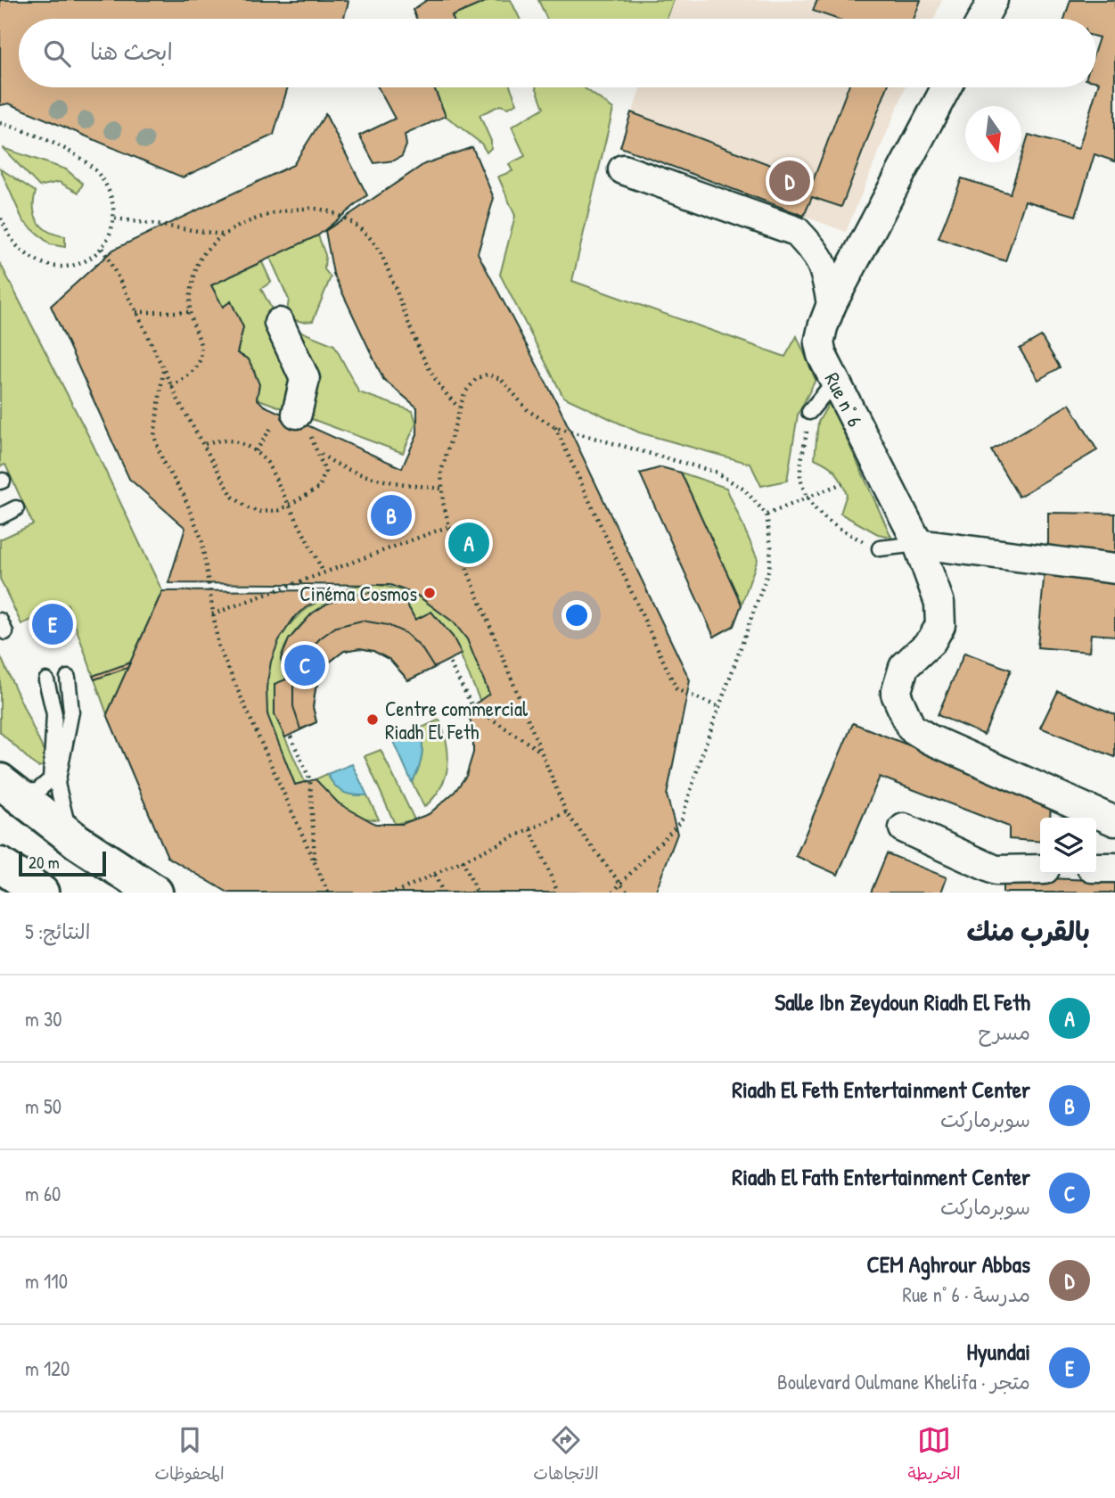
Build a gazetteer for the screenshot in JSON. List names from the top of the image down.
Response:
{
  "streets": {
    "street": ["Rue n° 6"]
  },
  "places": ["Cinéma Cosmos", "Centre commercial Riadh El Feth"],
  "scale_bar": "20 m",
  "north": "bottom",
  "page": {
    "search": "ابحث هنا",
    "pins": [
      "D",
      "B",
      "A",
      "E",
      "C"
    ],
    "scale": "20 m",
    "heading": ["بالقرب منك", "النتائج: 5"],
    "list": [
      {
        "mark": "A",
        "name": "Salle Ibn Zeydoun Riadh El Feth",
        "note": "مسرح",
        "value": "30 m"
      },
      {
        "mark": "B",
        "name": "Riadh El Feth Entertainment Center",
        "note": "سوبرماركت",
        "value": "50 m"
      },
      {
        "mark": "C",
        "name": "Riadh El Fath Entertainment Center",
        "note": "سوبرماركت",
        "value": "60 m"
      },
      {
        "mark": "D",
        "name": "CEM Aghrour Abbas",
        "note": "مدرسة · Rue n° 6",
        "value": "110 m"
      },
      {
        "mark": "E",
        "name": "Hyundai",
        "note": "متجر · Boulevard Oulmane Khelifa",
        "value": "120 m"
      }
    ],
    "nav": ["الخريطة", "الاتجاهات", "المحفوظات"]
  }
}
